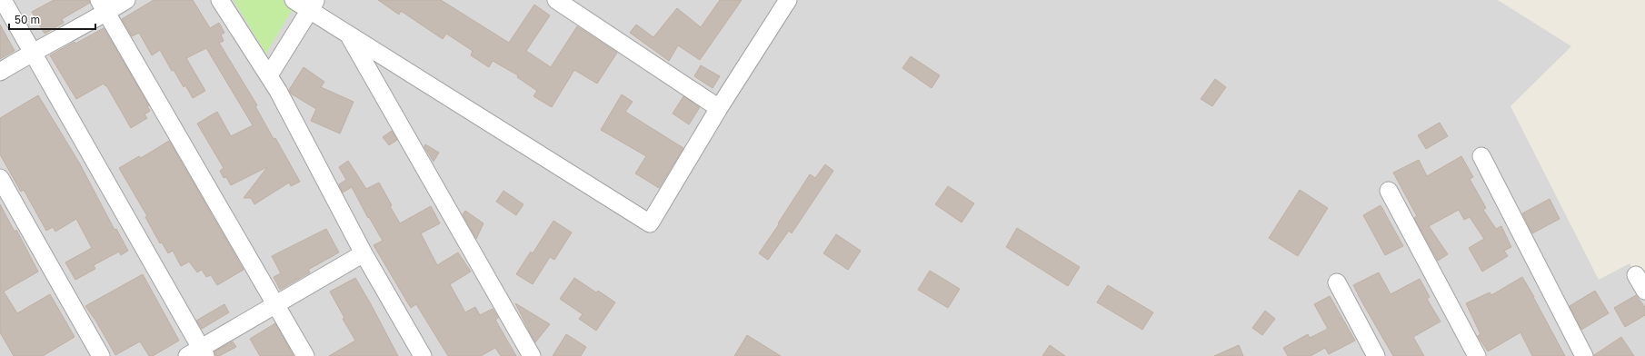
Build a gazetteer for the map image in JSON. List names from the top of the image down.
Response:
{
  "scale_bar": "50 m"
}
